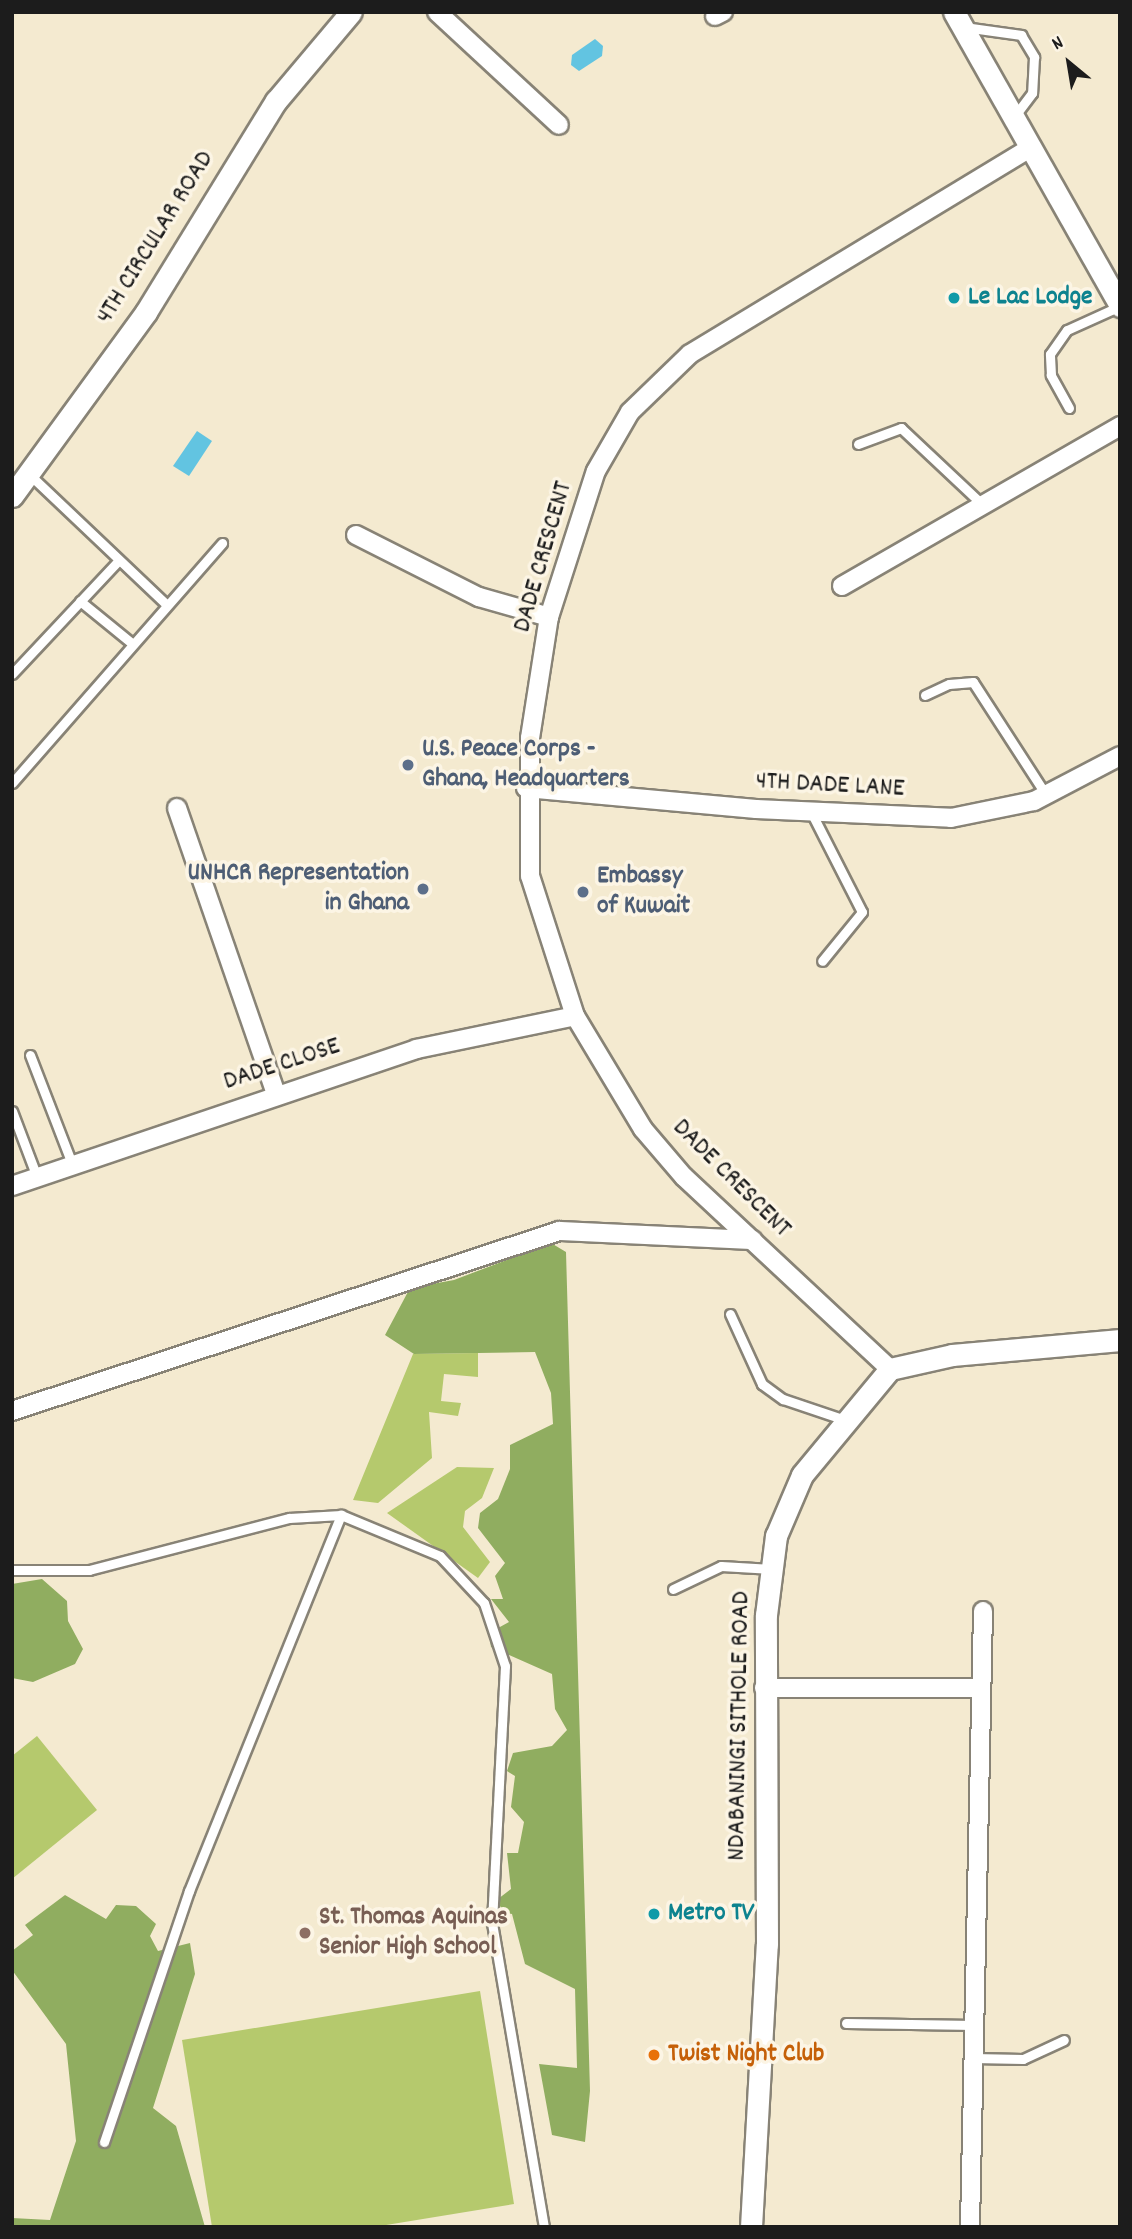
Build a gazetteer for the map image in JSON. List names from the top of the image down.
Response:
{
  "streets": {
    "street": [
      "4TH CIRCULAR ROAD",
      "DADE CRESCENT",
      "4TH DADE LANE",
      "DADE CLOSE",
      "NDABANINGI SITHOLE ROAD"
    ]
  },
  "crossings": [
    ["DADE CRESCENT", "4TH DADE LANE"],
    ["DADE CRESCENT", "DADE CLOSE"],
    ["DADE CRESCENT", "NDABANINGI SITHOLE ROAD"]
  ],
  "places": [
    "Le Lac Lodge",
    "U.S. Peace Corps - Ghana, Headquarters",
    "UNHCR Representation in Ghana",
    "Embassy of Kuwait",
    "Metro TV",
    "St. Thomas Aquinas Senior High School",
    "Twist Night Club"
  ],
  "north": "top left"
}
